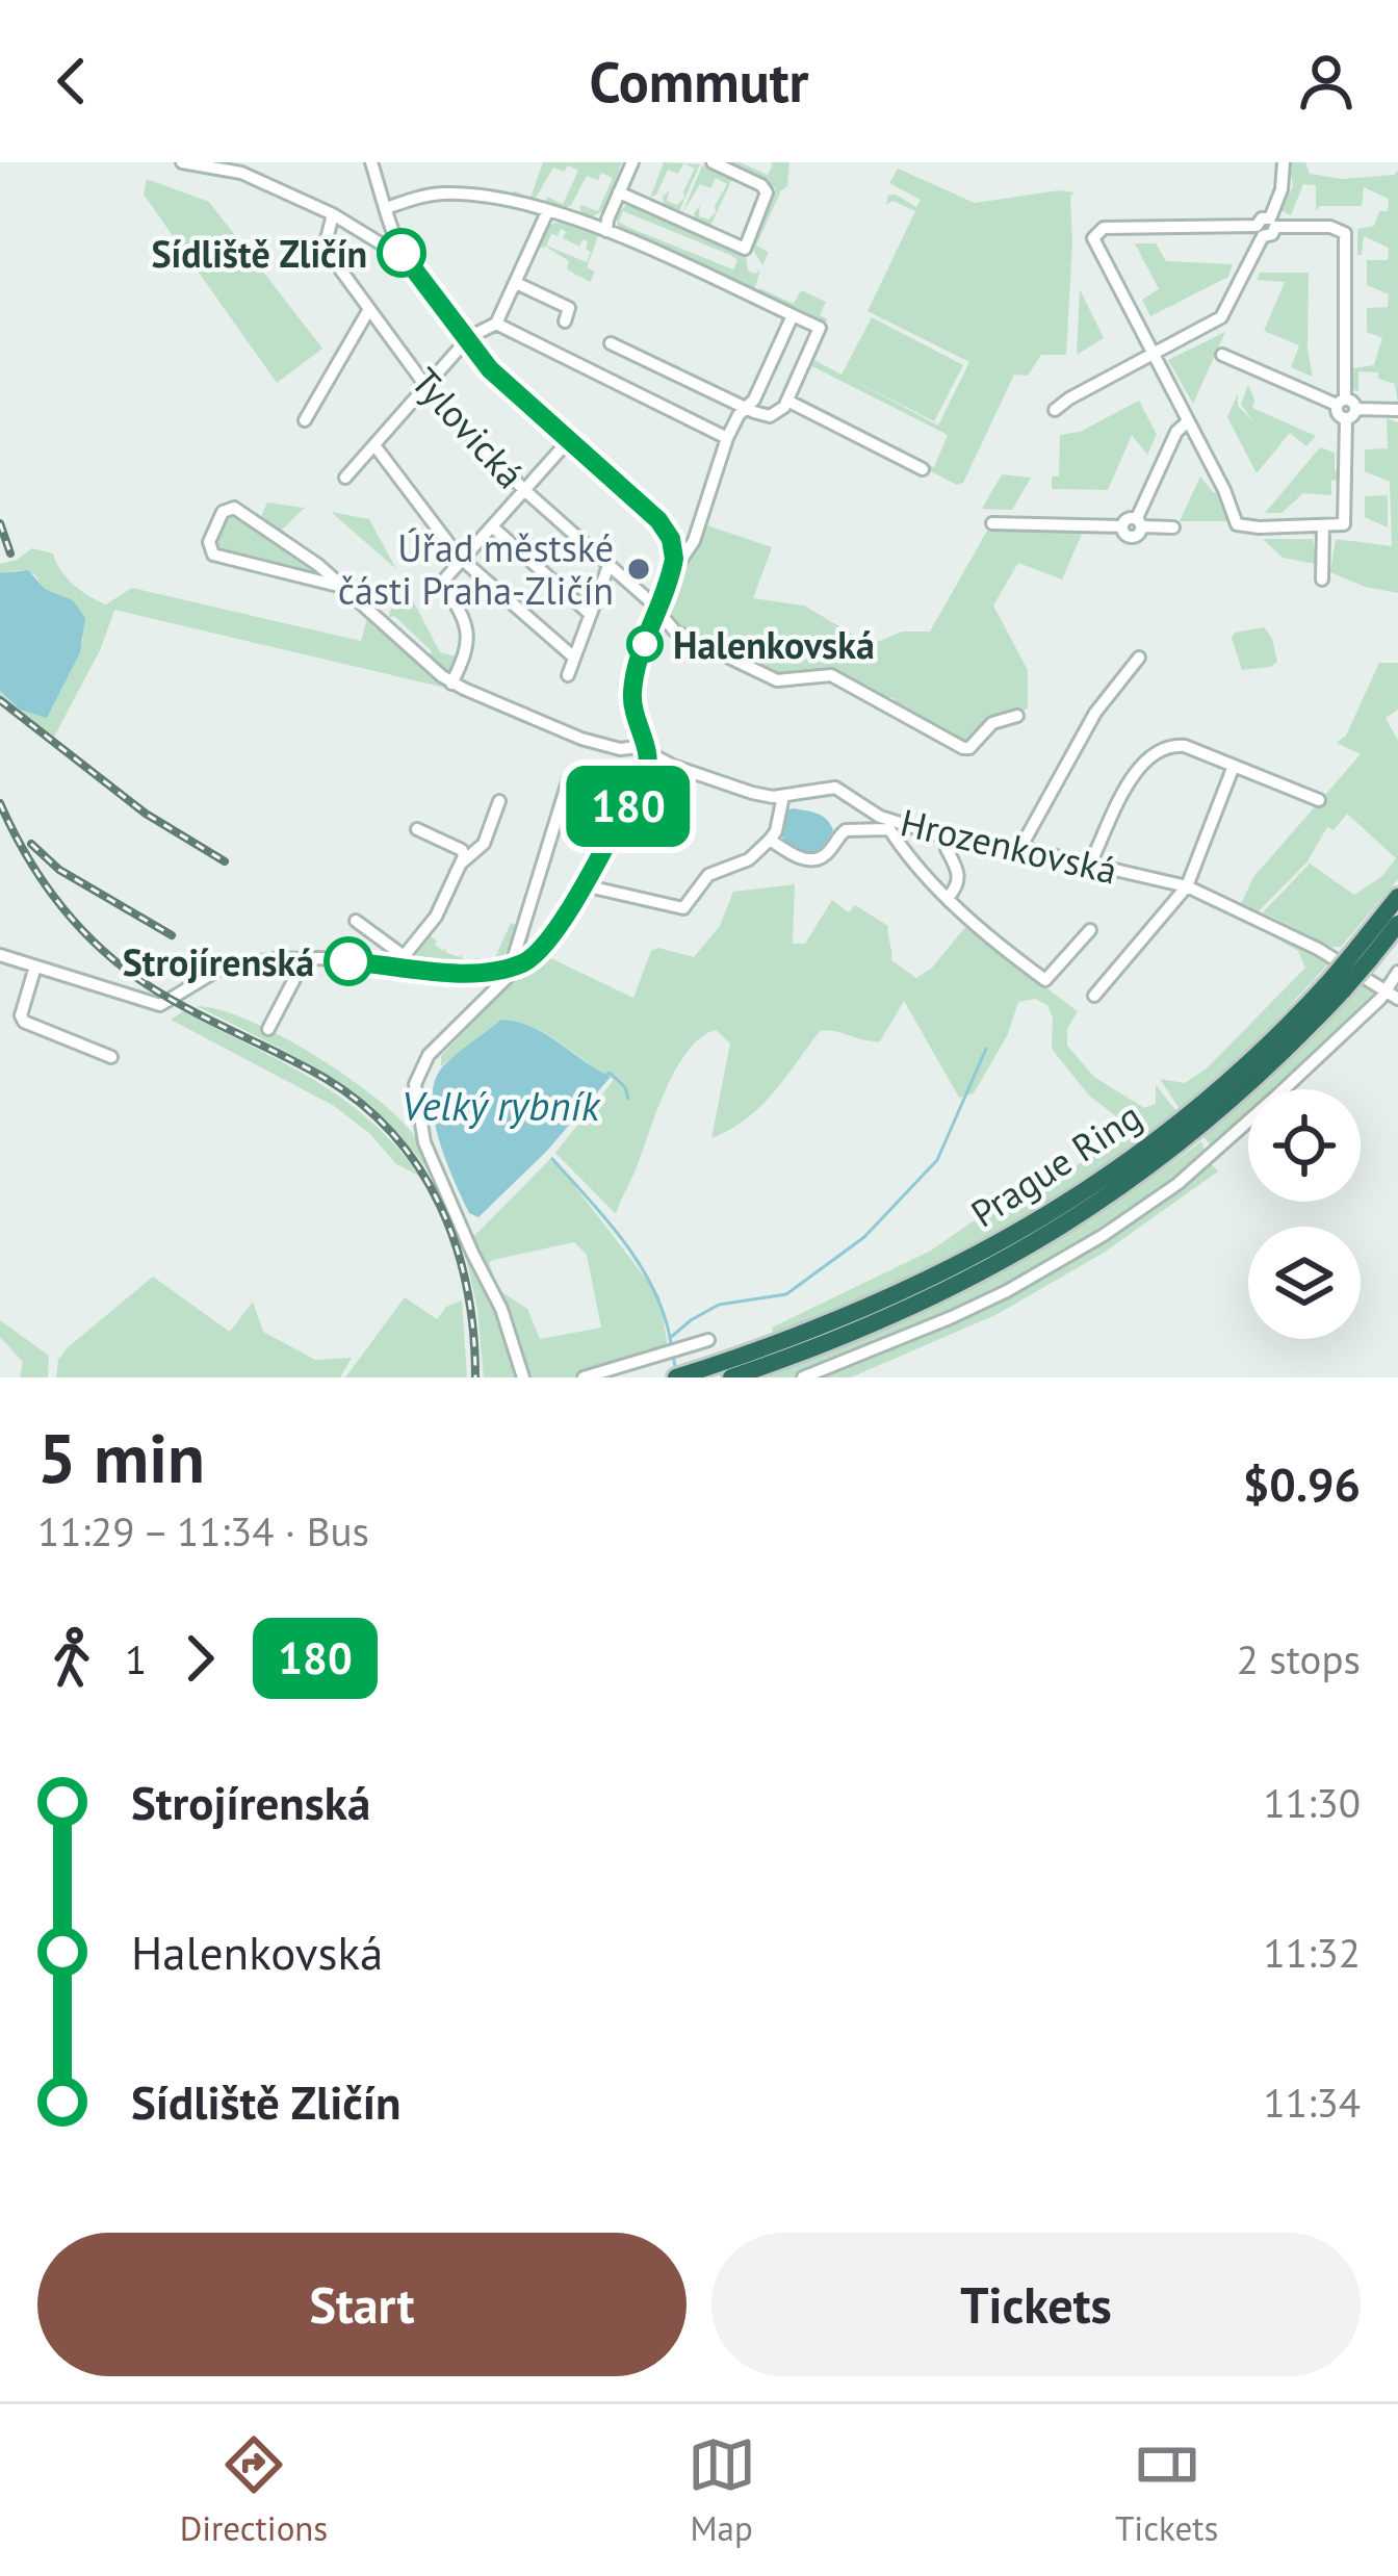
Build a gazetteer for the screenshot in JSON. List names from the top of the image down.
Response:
{
  "streets": {
    "highway": ["Prague Ring"],
    "street": ["Tylovická", "Hrozenkovská"]
  },
  "water": ["Velký rybník"],
  "places": [
    "Sídliště Zličín",
    "Úřad městské části Praha-Zličín",
    "Halenkovská",
    "Strojírenská"
  ],
  "lines": ["bus line 180"],
  "page": {
    "header": "Commutr",
    "on_map": "180",
    "heading": ["5 min", "11:29 – 11:34 · Bus", "$0.96"],
    "legs": ["1", "180", "2 stops"],
    "list": [
      {
        "name": "Strojírenská",
        "value": "11:30"
      },
      {
        "name": "Halenkovská",
        "value": "11:32"
      },
      {
        "name": "Sídliště Zličín",
        "value": "11:34"
      }
    ],
    "buttons": ["Start", "Tickets"],
    "tabs": ["Directions", "Map", "Tickets"]
  }
}
